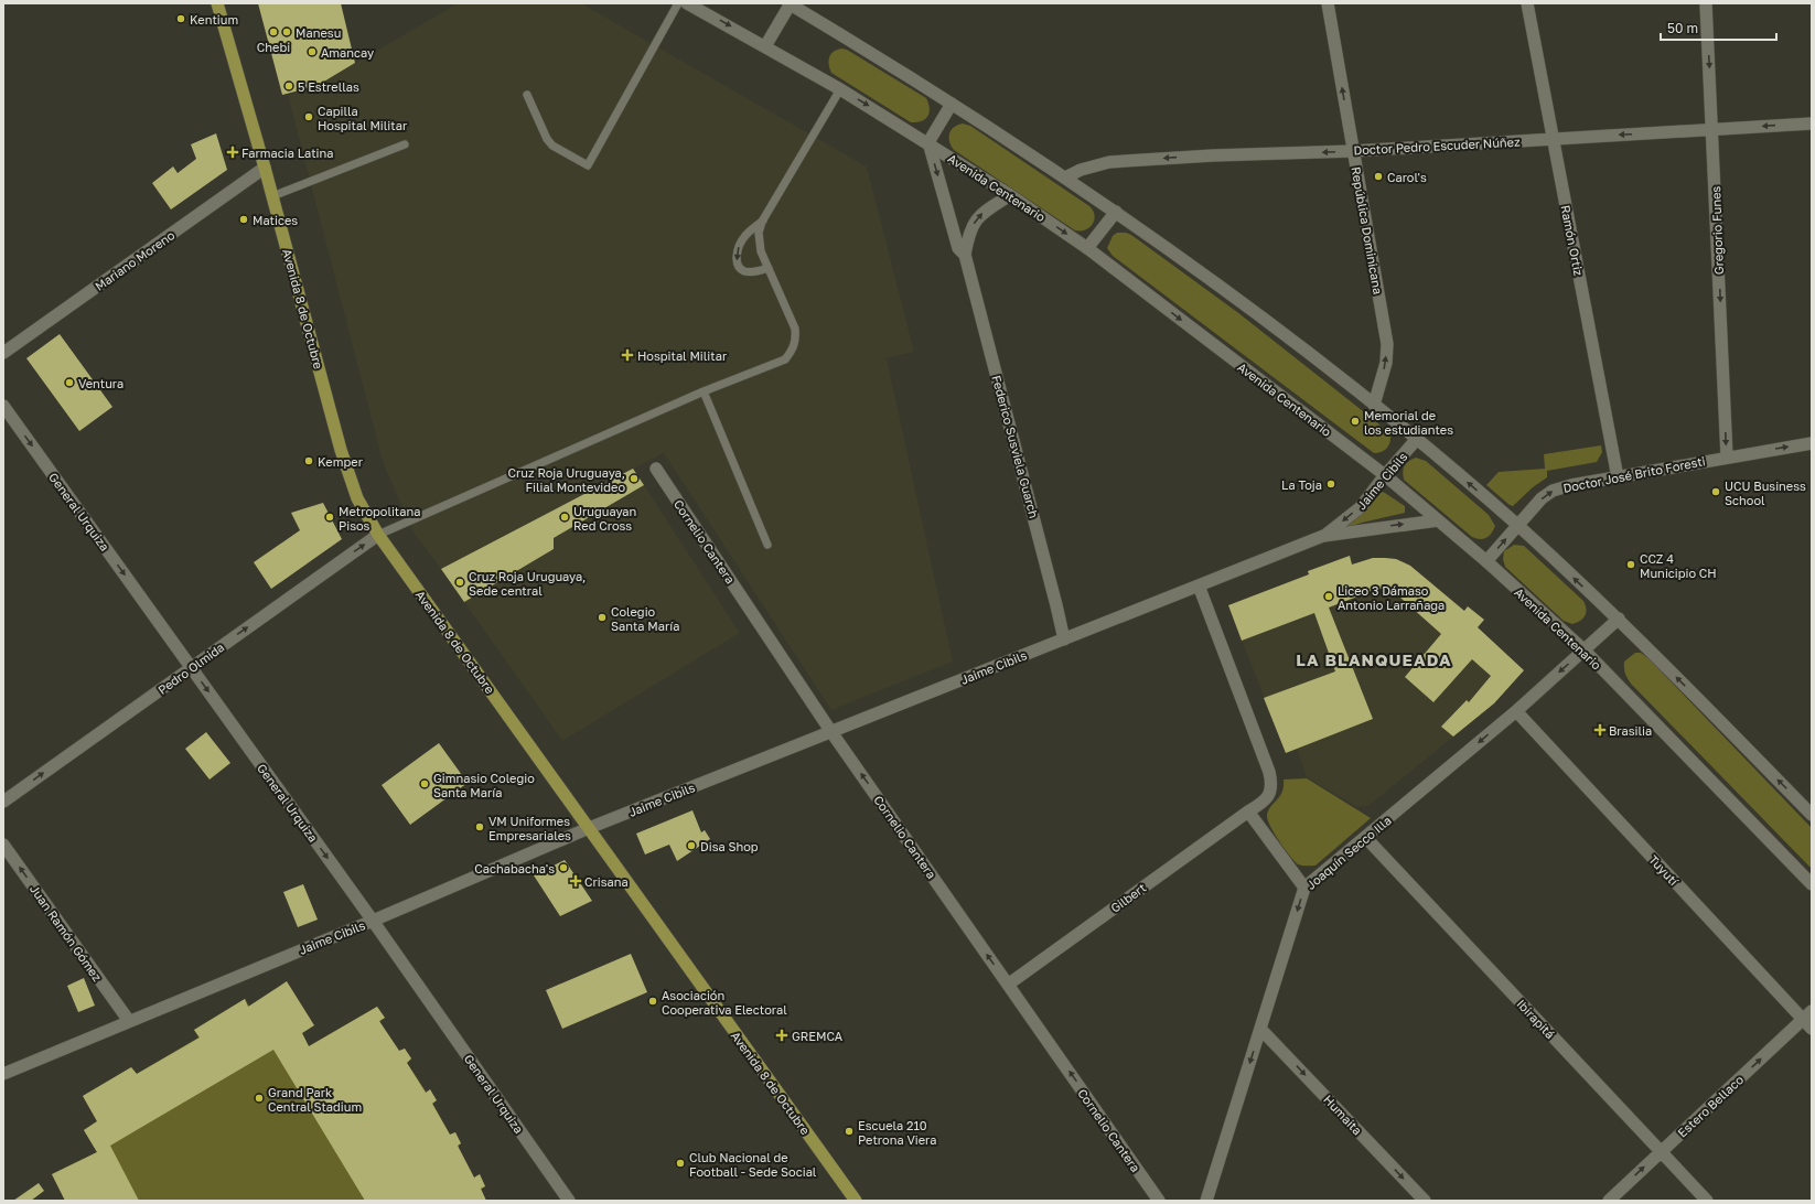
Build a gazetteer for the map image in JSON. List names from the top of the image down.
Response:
{
  "streets": {
    "main road": ["Avenida 8 de Octubre"],
    "street": [
      "Doctor Pedro Escuder Núñez",
      "Avenida Centenario",
      "República Dominicana",
      "Gregorio Funes",
      "Ramón Ortiz",
      "Mariano Moreno",
      "Federico Susviela Guarch",
      "Doctor José Brito Foresti",
      "Jaime Cibils",
      "General Urquiza",
      "Cornelio Cantera",
      "Pedro Olmida",
      "Joaquín Secco Illa",
      "Tuyutí",
      "Gilbert",
      "Juan Ramón Gómez",
      "Ibirapitá",
      "Estero Bellaco",
      "Humaita"
    ]
  },
  "crossings": [
    ["Doctor Pedro Escuder Núñez", "República Dominicana"],
    ["Doctor Pedro Escuder Núñez", "Gregorio Funes"],
    ["Doctor Pedro Escuder Núñez", "Ramón Ortiz"],
    ["Avenida Centenario", "Federico Susviela Guarch"],
    ["Avenida Centenario", "Doctor José Brito Foresti"],
    ["Avenida Centenario", "Jaime Cibils"],
    ["Avenida Centenario", "Joaquín Secco Illa"],
    ["Gregorio Funes", "Doctor José Brito Foresti"],
    ["Ramón Ortiz", "Doctor José Brito Foresti"],
    ["Mariano Moreno", "Avenida 8 de Octubre"],
    ["Avenida 8 de Octubre", "Jaime Cibils"],
    ["Avenida 8 de Octubre", "Pedro Olmida"],
    ["Federico Susviela Guarch", "Jaime Cibils"],
    ["Jaime Cibils", "General Urquiza"],
    ["Jaime Cibils", "Cornelio Cantera"],
    ["Jaime Cibils", "Juan Ramón Gómez"],
    ["General Urquiza", "Pedro Olmida"],
    ["Cornelio Cantera", "Gilbert"],
    ["Joaquín Secco Illa", "Tuyutí"],
    ["Joaquín Secco Illa", "Ibirapitá"],
    ["Joaquín Secco Illa", "Humaita"],
    ["Tuyutí", "Estero Bellaco"],
    ["Ibirapitá", "Estero Bellaco"]
  ],
  "one_way": [
    "Doctor Pedro Escuder Núñez",
    "República Dominicana",
    "Gregorio Funes",
    "Doctor José Brito Foresti",
    "General Urquiza",
    "Cornelio Cantera",
    "Pedro Olmida",
    "Joaquín Secco Illa",
    "Juan Ramón Gómez",
    "Estero Bellaco",
    "Humaita"
  ],
  "districts": ["LA BLANQUEADA"],
  "places": {
    "other": [
      "Kentium",
      "Chebi",
      "Manesu",
      "Amancay",
      "5 Estrellas",
      "Capilla Hospital Militar",
      "Carol's",
      "Matices",
      "Ventura",
      "Memorial de los estudiantes",
      "Kemper",
      "Cruz Roja Uruguaya, Filial Montevideo",
      "La Toja",
      "UCU Business School",
      "Metropolitana Pisos",
      "Uruguayan Red Cross",
      "CCZ 4 Municipio CH",
      "Cruz Roja Uruguaya, Sede central",
      "Liceo 3 Dámaso Antonio Larrañaga",
      "Colegio Santa María",
      "Gimnasio Colegio Santa María",
      "VM Uniformes Empresariales",
      "Disa Shop",
      "Cachabacha's",
      "Asociación Cooperativa Electoral",
      "Grand Park Central Stadium",
      "Escuela 210 Petrona Viera",
      "Club Nacional de Football - Sede Social"
    ],
    "health": [
      "Farmacia Latina",
      "Hospital Militar",
      "Brasilia",
      "Crisana",
      "GREMCA"
    ]
  },
  "scale_bar": "50 m"
}
